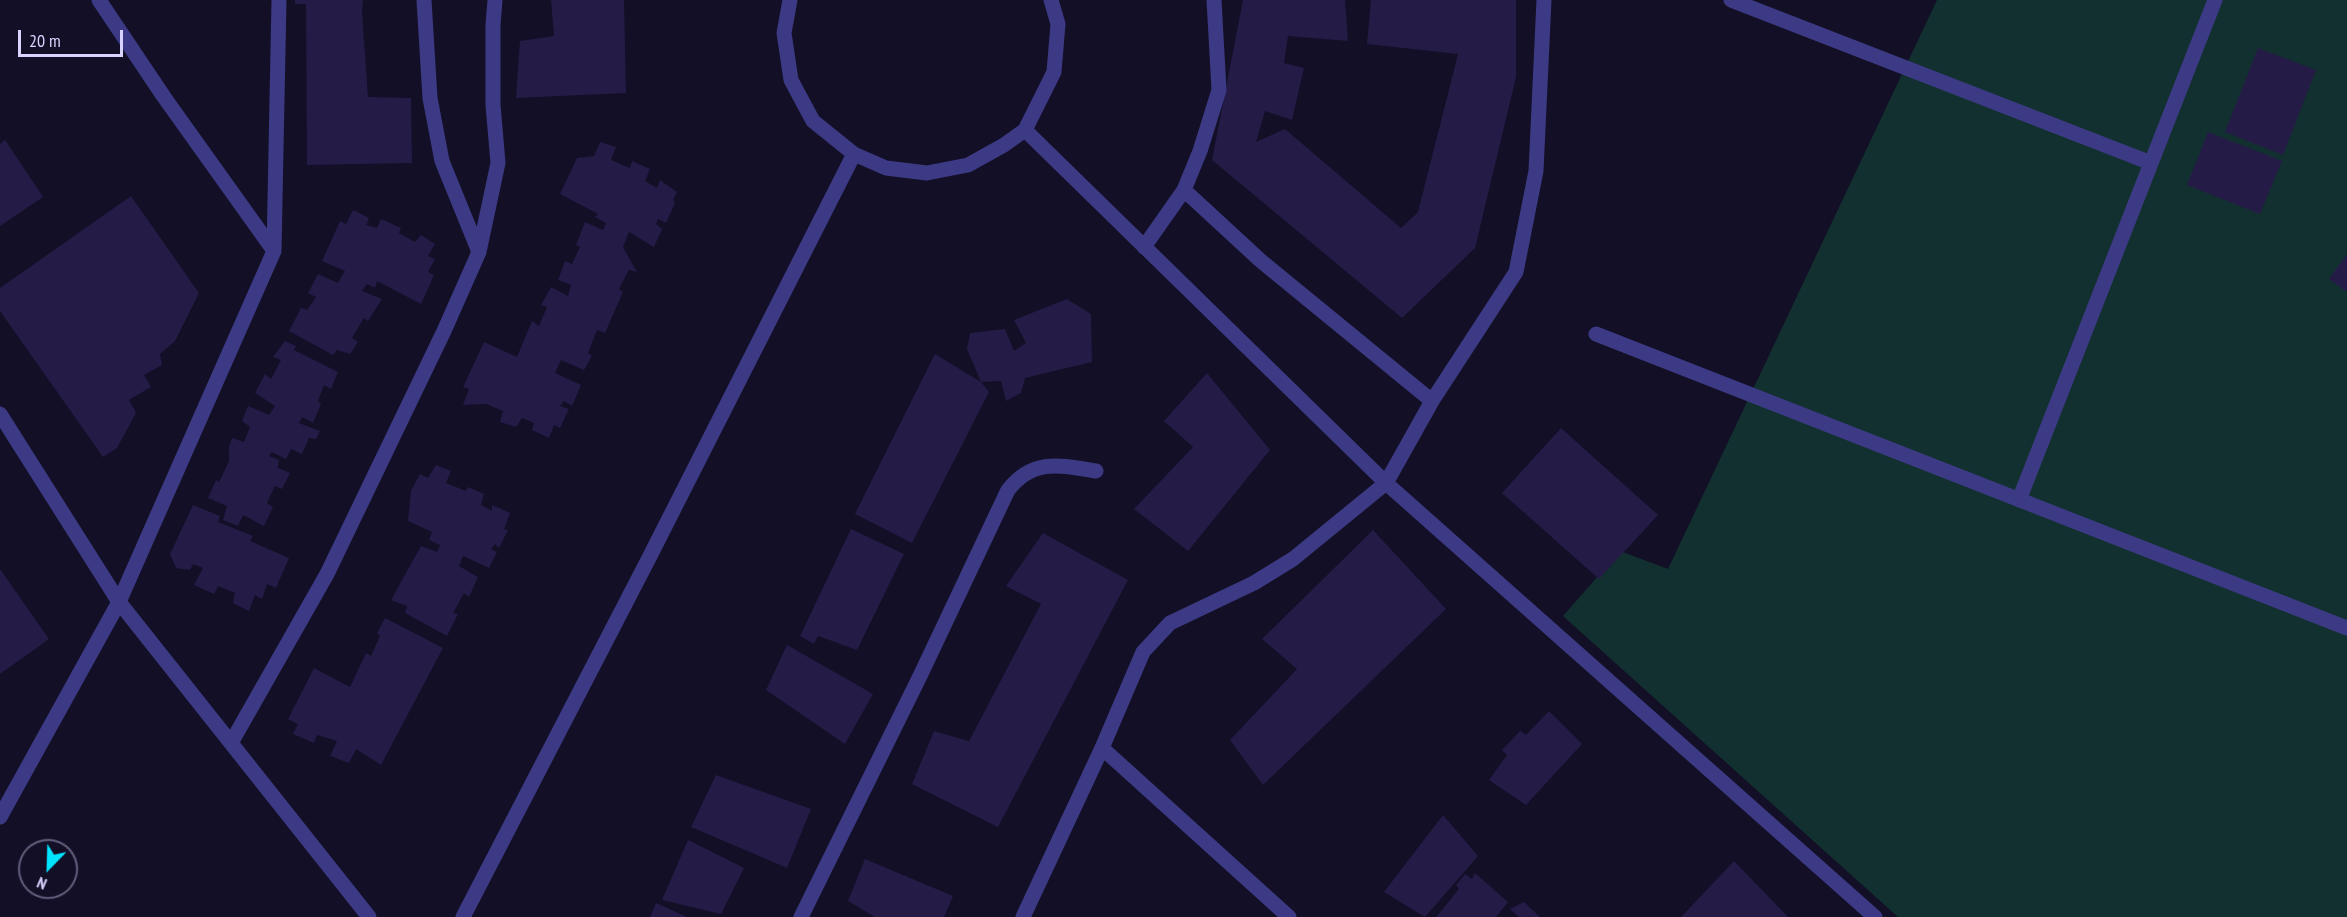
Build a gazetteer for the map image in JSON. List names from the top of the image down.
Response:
{
  "scale_bar": "20 m",
  "north": "bottom left"
}
